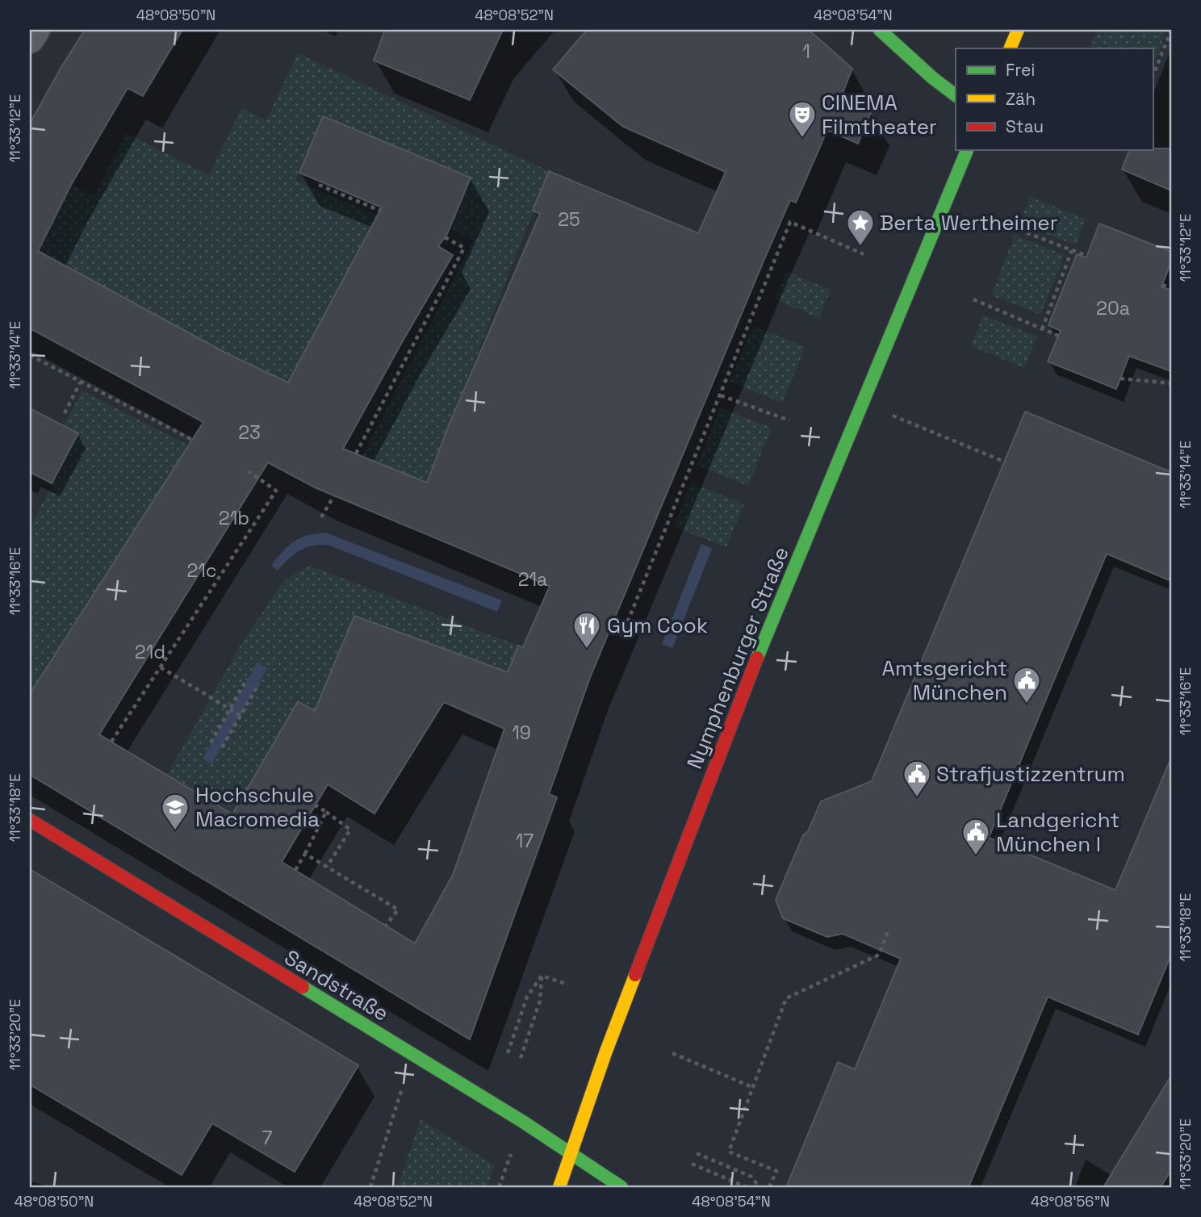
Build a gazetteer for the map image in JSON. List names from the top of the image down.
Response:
{
  "streets": {
    "main road": ["Nymphenburger Straße", "Sandstraße"]
  },
  "crossings": [
    ["Nymphenburger Straße", "Sandstraße"]
  ],
  "places": {
    "theatre": ["CINEMA Filmtheater"],
    "place": ["Berta Wertheimer"],
    "restaurant": ["Gym Cook"],
    "public building": ["Amtsgericht München", "Strafjustizzentrum", "Landgericht München I"],
    "school or university": ["Hochschule Macromedia"]
  },
  "house_numbers": [
    "1",
    "25",
    "20a",
    "23",
    "21b",
    "21c",
    "21a",
    "21d",
    "19",
    "17",
    "7"
  ],
  "legend": ["Frei", "Zäh", "Stau"],
  "coordinates": [
    "48°08'50\"N",
    "48°08'52\"N",
    "48°08'54\"N",
    "11°33'12\"E",
    "11°33'14\"E",
    "11°33'16\"E",
    "11°33'18\"E",
    "11°33'20\"E",
    "48°08'56\"N"
  ]
}
